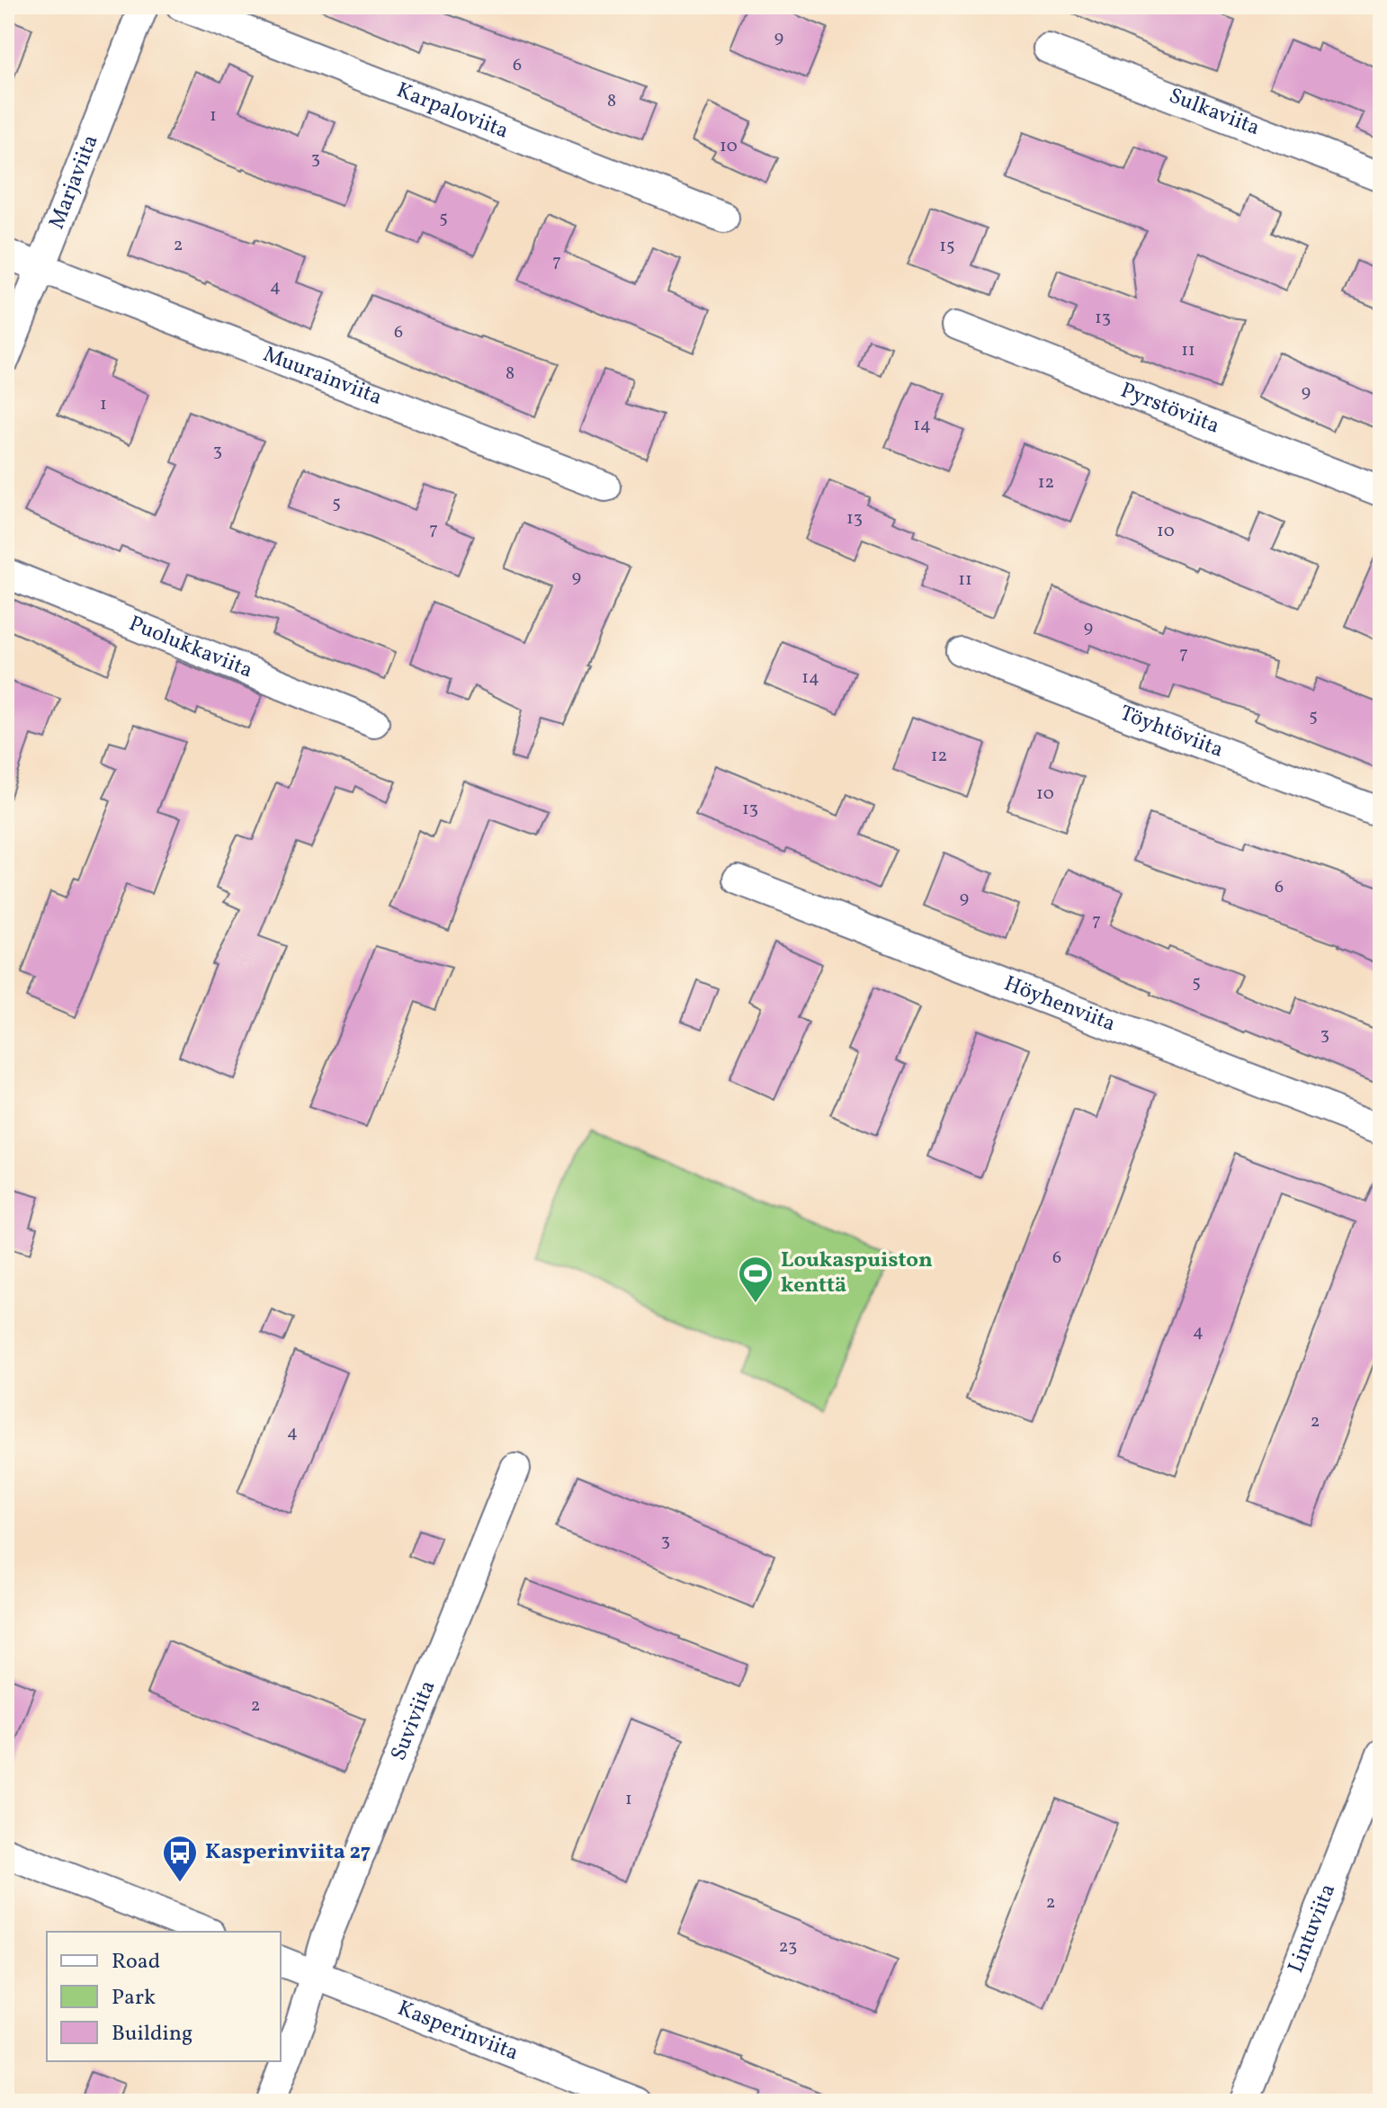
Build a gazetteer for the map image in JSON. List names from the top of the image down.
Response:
{
  "streets": {
    "street": [
      "Karpaloviita",
      "Sulkaviita",
      "Marjaviita",
      "Muurainviita",
      "Pyrstöviita",
      "Puolukkaviita",
      "Töyhtöviita",
      "Höyhenviita",
      "Suviviita",
      "Lintuviita",
      "Kasperinviita"
    ]
  },
  "crossings": [
    ["Marjaviita", "Muurainviita"],
    ["Suviviita", "Kasperinviita"]
  ],
  "places": {
    "sports": ["Loukaspuiston kenttä"],
    "bus stop": ["Kasperinviita 27"]
  },
  "house_numbers": [
    "9",
    "6",
    "8",
    "1",
    "10",
    "3",
    "5",
    "2",
    "15",
    "7",
    "4",
    "13",
    "6",
    "11",
    "8",
    "9",
    "1",
    "14",
    "3",
    "12",
    "5",
    "13",
    "7",
    "10",
    "9",
    "11",
    "9",
    "7",
    "14",
    "5",
    "12",
    "10",
    "13",
    "6",
    "9",
    "7",
    "5",
    "3",
    "6",
    "4",
    "2",
    "4",
    "3",
    "2",
    "1",
    "2",
    "23"
  ],
  "legend": ["Road", "Park", "Building"]
}
